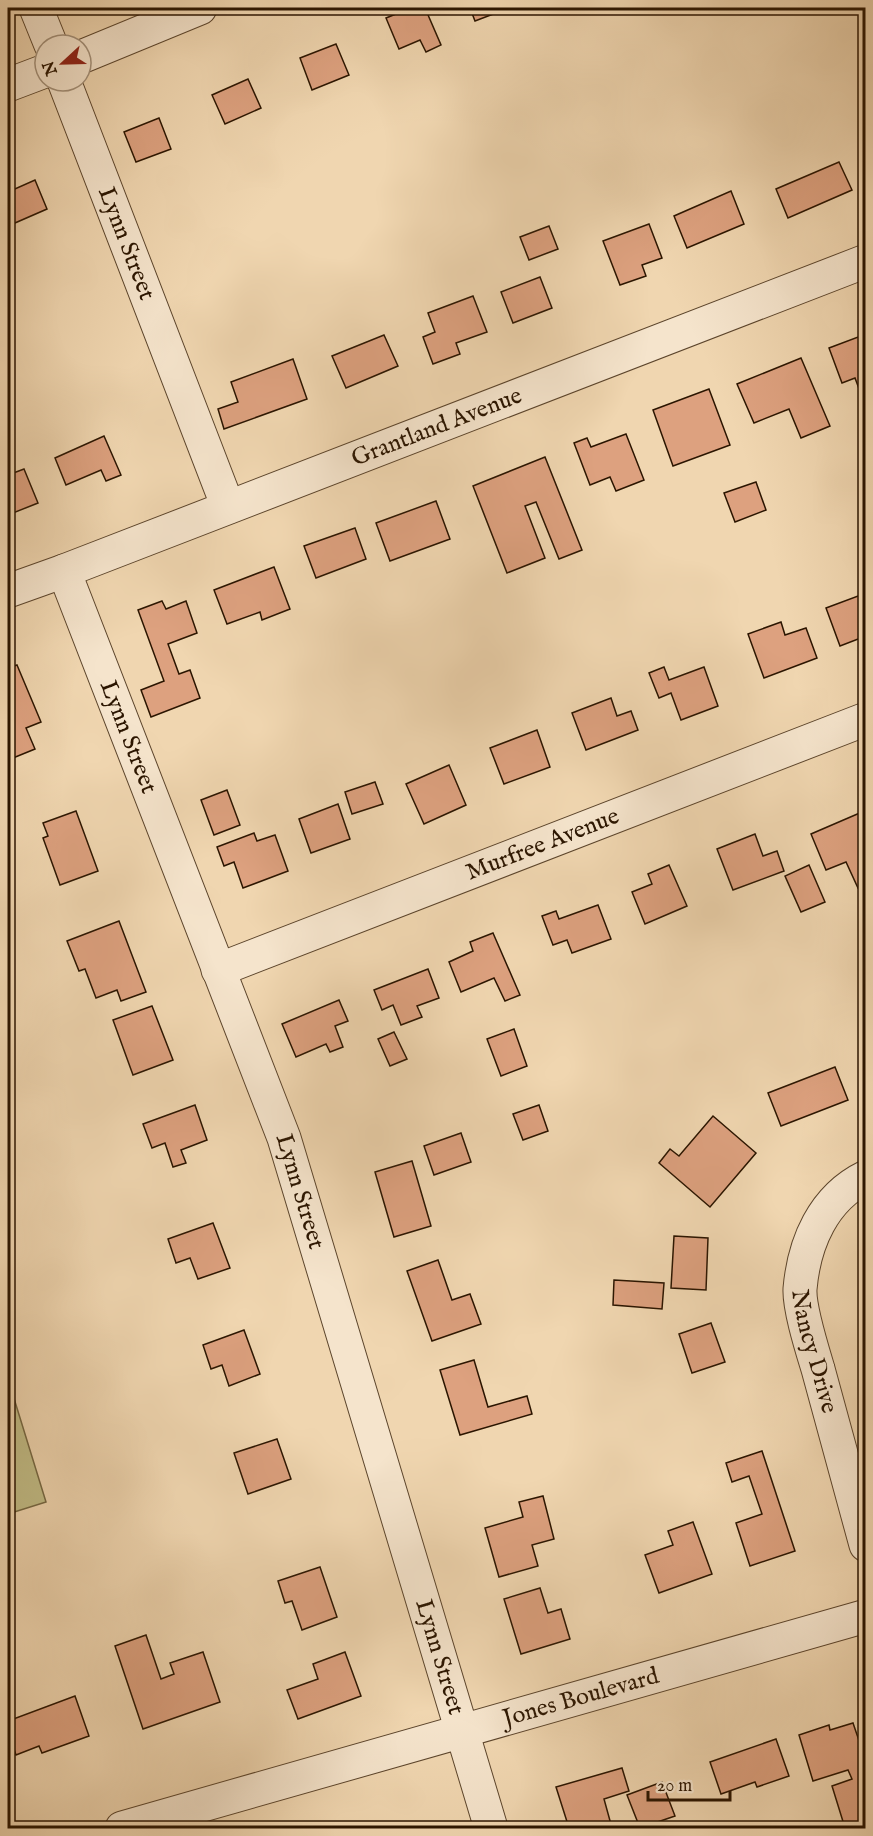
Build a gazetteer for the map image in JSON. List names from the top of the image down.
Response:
{
  "streets": {
    "street": [
      "Lynn Street",
      "Grantland Avenue",
      "Murfree Avenue",
      "Nancy Drive",
      "Jones Boulevard"
    ]
  },
  "crossings": [
    ["Lynn Street", "Grantland Avenue"],
    ["Lynn Street", "Murfree Avenue"],
    ["Lynn Street", "Jones Boulevard"]
  ],
  "scale_bar": "20 m",
  "north": "left"
}
